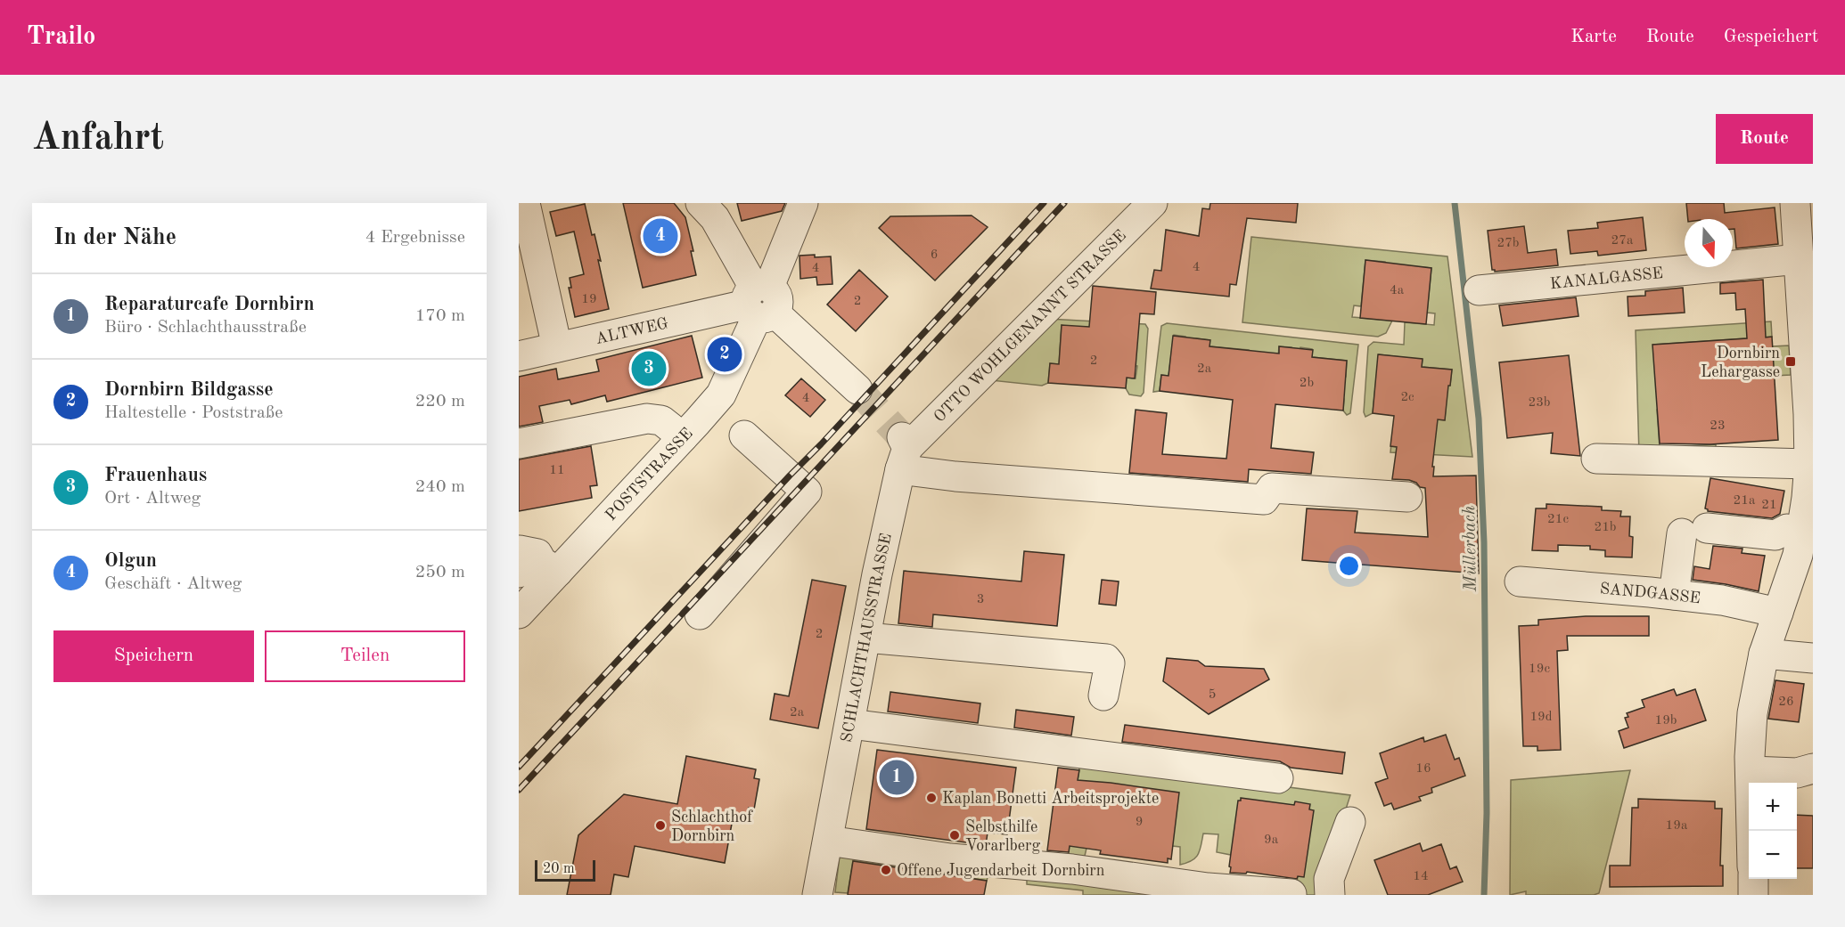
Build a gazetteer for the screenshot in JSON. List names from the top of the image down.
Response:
{
  "streets": {
    "street": [
      "KANALGASSE",
      "OTTO WOHLGENANNT STRASSE",
      "ALTWEG",
      "POSTSTRASSE",
      "SANDGASSE",
      "SCHLACHTHAUSSTRASSE"
    ]
  },
  "crossings": [
    ["OTTO WOHLGENANNT STRASSE", "SCHLACHTHAUSSTRASSE"],
    ["ALTWEG", "POSTSTRASSE"]
  ],
  "water": ["Müllerbach"],
  "places": {
    "transit": ["Dornbirn Lehargasse"],
    "other": [
      "Kaplan Bonetti Arbeitsprojekte",
      "Schlachthof Dornbirn",
      "Selbsthilfe Vorarlberg",
      "Offene Jugendarbeit Dornbirn"
    ]
  },
  "house_numbers": [
    "27a",
    "27b",
    "6",
    "4",
    "4",
    "4a",
    "19",
    "2",
    "2",
    "2a",
    "2b",
    "2c",
    "4",
    "23b",
    "23",
    "11",
    "21a",
    "21",
    "21c",
    "21b",
    "3",
    "2",
    "19c",
    "5",
    "26",
    "2a",
    "19d",
    "19b",
    "16",
    "9",
    "19a",
    "9a",
    "14"
  ],
  "scale_bar": "20 m",
  "north": "bottom",
  "page": {
    "header": "Trailo",
    "nav": ["Karte", "Route", "Gespeichert"],
    "buttons": [
      "Route",
      ["Speichern", "Teilen"]
    ],
    "title": "Anfahrt",
    "heading": ["In der Nähe", "4 Ergebnisse"],
    "pins": [
      "4",
      "2",
      "3",
      "1"
    ],
    "list": [
      {
        "mark": "1",
        "name": "Reparaturcafe Dornbirn",
        "note": "Büro · Schlachthausstraße",
        "value": "170 m"
      },
      {
        "mark": "2",
        "name": "Dornbirn Bildgasse",
        "note": "Haltestelle · Poststraße",
        "value": "220 m"
      },
      {
        "mark": "3",
        "name": "Frauenhaus",
        "note": "Ort · Altweg",
        "value": "240 m"
      },
      {
        "mark": "4",
        "name": "Olgun",
        "note": "Geschäft · Altweg",
        "value": "250 m"
      }
    ],
    "map_buttons": ["+", "−"],
    "scale": "20 m"
  }
}
